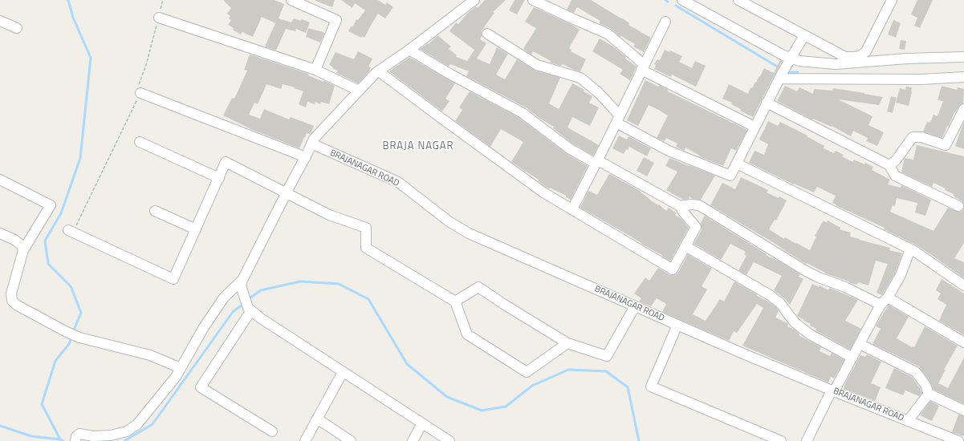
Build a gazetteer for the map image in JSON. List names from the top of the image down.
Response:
{
  "streets": {
    "street": ["BRAJANAGAR ROAD"]
  },
  "districts": ["BRAJA NAGAR"]
}
